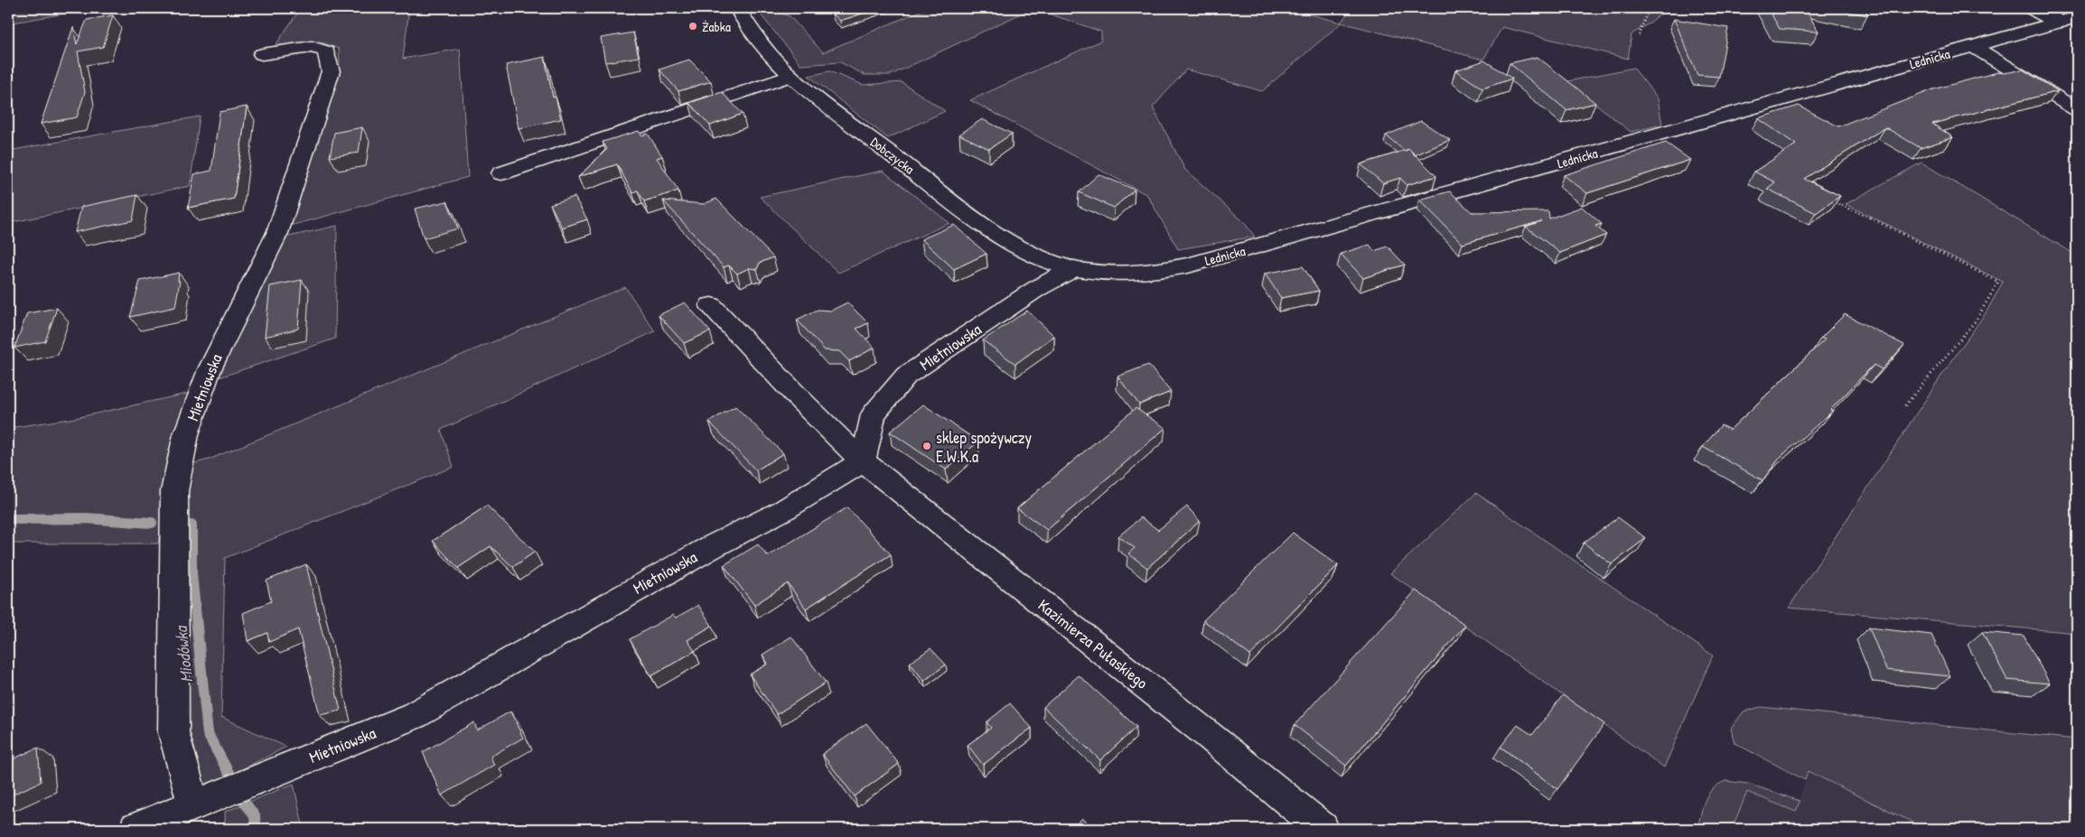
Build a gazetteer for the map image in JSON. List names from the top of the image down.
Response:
{
  "streets": {
    "street": [
      "Lednicka",
      "Dobczycka",
      "Mietniowska",
      "Kazimierza Pułaskiego"
    ]
  },
  "crossings": [
    ["Lednicka", "Dobczycka"],
    ["Lednicka", "Mietniowska"],
    ["Dobczycka", "Mietniowska"],
    ["Mietniowska", "Kazimierza Pułaskiego"]
  ],
  "water": ["Miodówka"],
  "places": ["Żabka", "sklep spożywczy E.W.K.a"]
}
